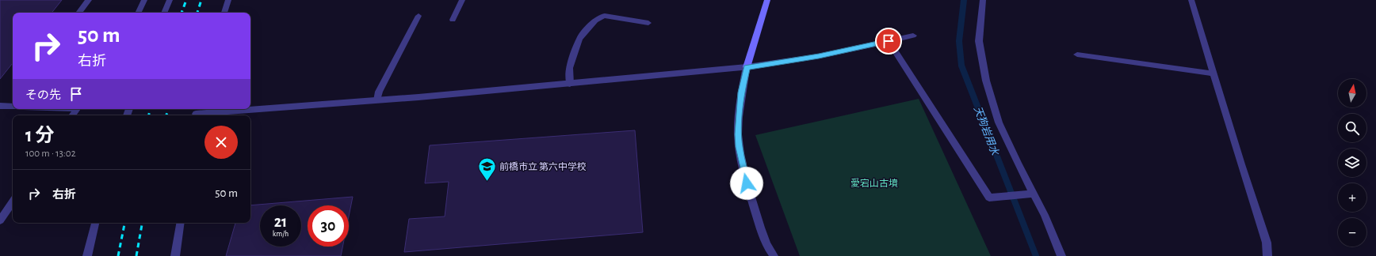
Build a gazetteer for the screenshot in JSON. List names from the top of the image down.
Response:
{
  "water": ["天狗岩用水"],
  "parks": ["愛宕山古墳"],
  "places": {
    "school or university": ["前橋市立 第六中学校"]
  },
  "north": "top",
  "page": {
    "turn": ["50 m", "右折"],
    "map_buttons": ["+", "−"],
    "then": "その先",
    "heading": ["1 分", "100 m · 13:02"],
    "list": [
      {
        "name": "右折",
        "value": "50 m"
      }
    ],
    "speed": "21 km/h",
    "limit": "30"
  }
}
